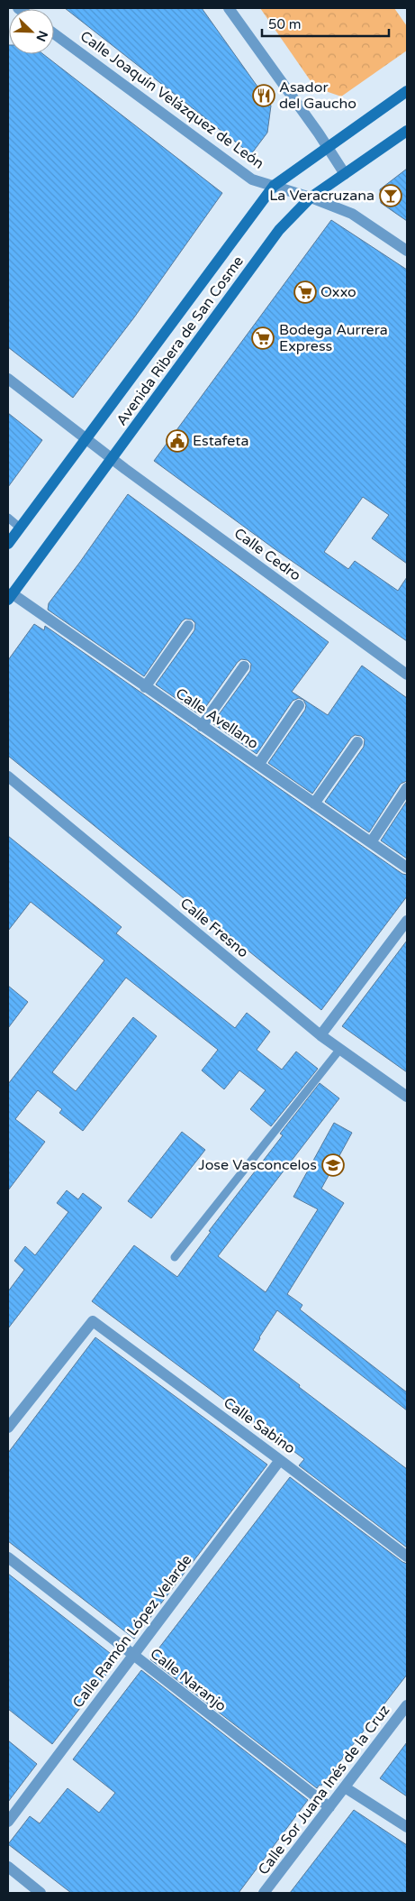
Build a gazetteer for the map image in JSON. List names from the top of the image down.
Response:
{
  "streets": {
    "main road": ["Avenida Ribera de San Cosme"],
    "street": [
      "Calle Joaquín Velázquez de León",
      "Calle Cedro",
      "Calle Avellano",
      "Calle Fresno",
      "Calle Sabino",
      "Calle Ramón López Velarde",
      "Calle Naranjo",
      "Calle Sor Juana Inés de la Cruz"
    ]
  },
  "crossings": [
    ["Calle Joaquín Velázquez de León", "Avenida Ribera de San Cosme"],
    ["Avenida Ribera de San Cosme", "Calle Cedro"],
    ["Avenida Ribera de San Cosme", "Calle Avellano"],
    ["Calle Sabino", "Calle Ramón López Velarde"],
    ["Calle Ramón López Velarde", "Calle Naranjo"],
    ["Calle Naranjo", "Calle Sor Juana Inés de la Cruz"]
  ],
  "places": {
    "restaurant": ["Asador del Gaucho"],
    "bar": ["La Veracruzana"],
    "supermarket": ["Oxxo", "Bodega Aurrera Express"],
    "public building": ["Estafeta"],
    "school or university": ["Jose Vasconcelos"]
  },
  "scale_bar": "50 m",
  "north": "bottom right"
}
